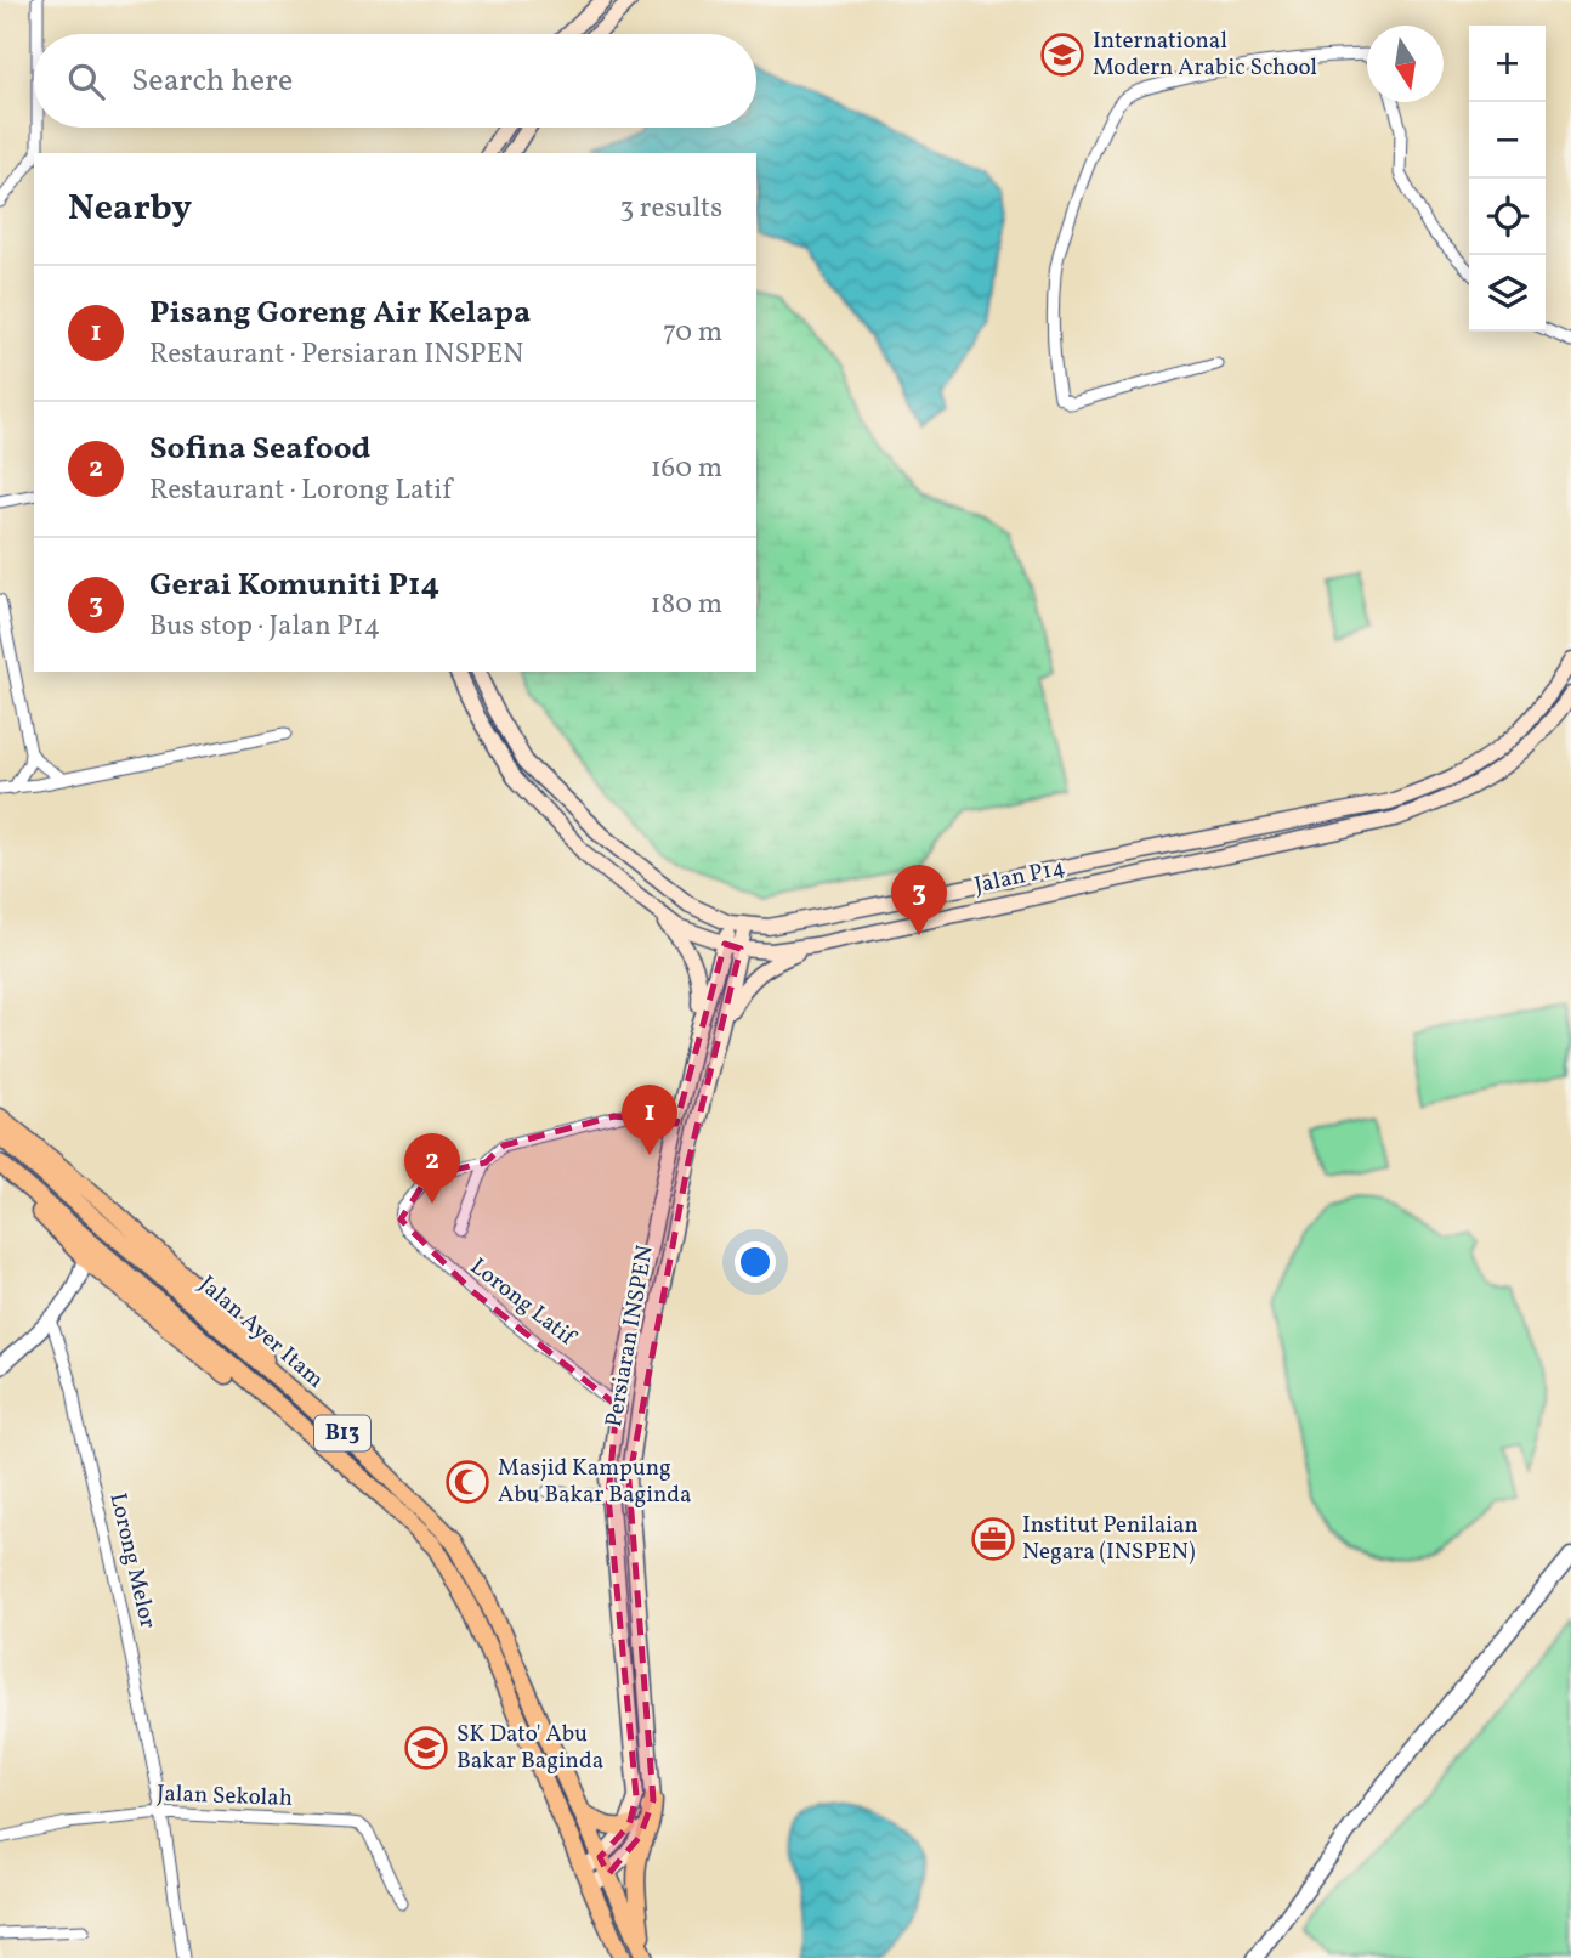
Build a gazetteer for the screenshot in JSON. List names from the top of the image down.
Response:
{
  "streets": {
    "main road": [
      "Jalan P14",
      "Jalan Ayer Itam",
      "Persiaran INSPEN",
      "B13"
    ],
    "street": ["Lorong Latif", "Lorong Melor", "Jalan Sekolah"]
  },
  "crossings": [
    ["Lorong Latif", "Persiaran INSPEN"],
    ["Jalan Ayer Itam", "Persiaran INSPEN"],
    ["Jalan Ayer Itam", "B13"],
    ["Persiaran INSPEN", "B13"],
    ["Lorong Melor", "Jalan Sekolah"]
  ],
  "places": {
    "school or university": ["International Modern Arabic School", "SK Dato' Abu Bakar Baginda"],
    "mosque": ["Masjid Kampung Abu Bakar Baginda"],
    "office": ["Institut Penilaian Negara (INSPEN)"]
  },
  "north": "bottom",
  "page": {
    "map_buttons": ["+", "−"],
    "search": "Search here",
    "heading": ["Nearby", "3 results"],
    "list": [
      {
        "mark": "1",
        "name": "Pisang Goreng Air Kelapa",
        "note": "Restaurant · Persiaran INSPEN",
        "value": "70 m"
      },
      {
        "mark": "2",
        "name": "Sofina Seafood",
        "note": "Restaurant · Lorong Latif",
        "value": "160 m"
      },
      {
        "mark": "3",
        "name": "Gerai Komuniti P14",
        "note": "Bus stop · Jalan P14",
        "value": "180 m"
      }
    ],
    "pins": ["3", "1", "2"]
  }
}
